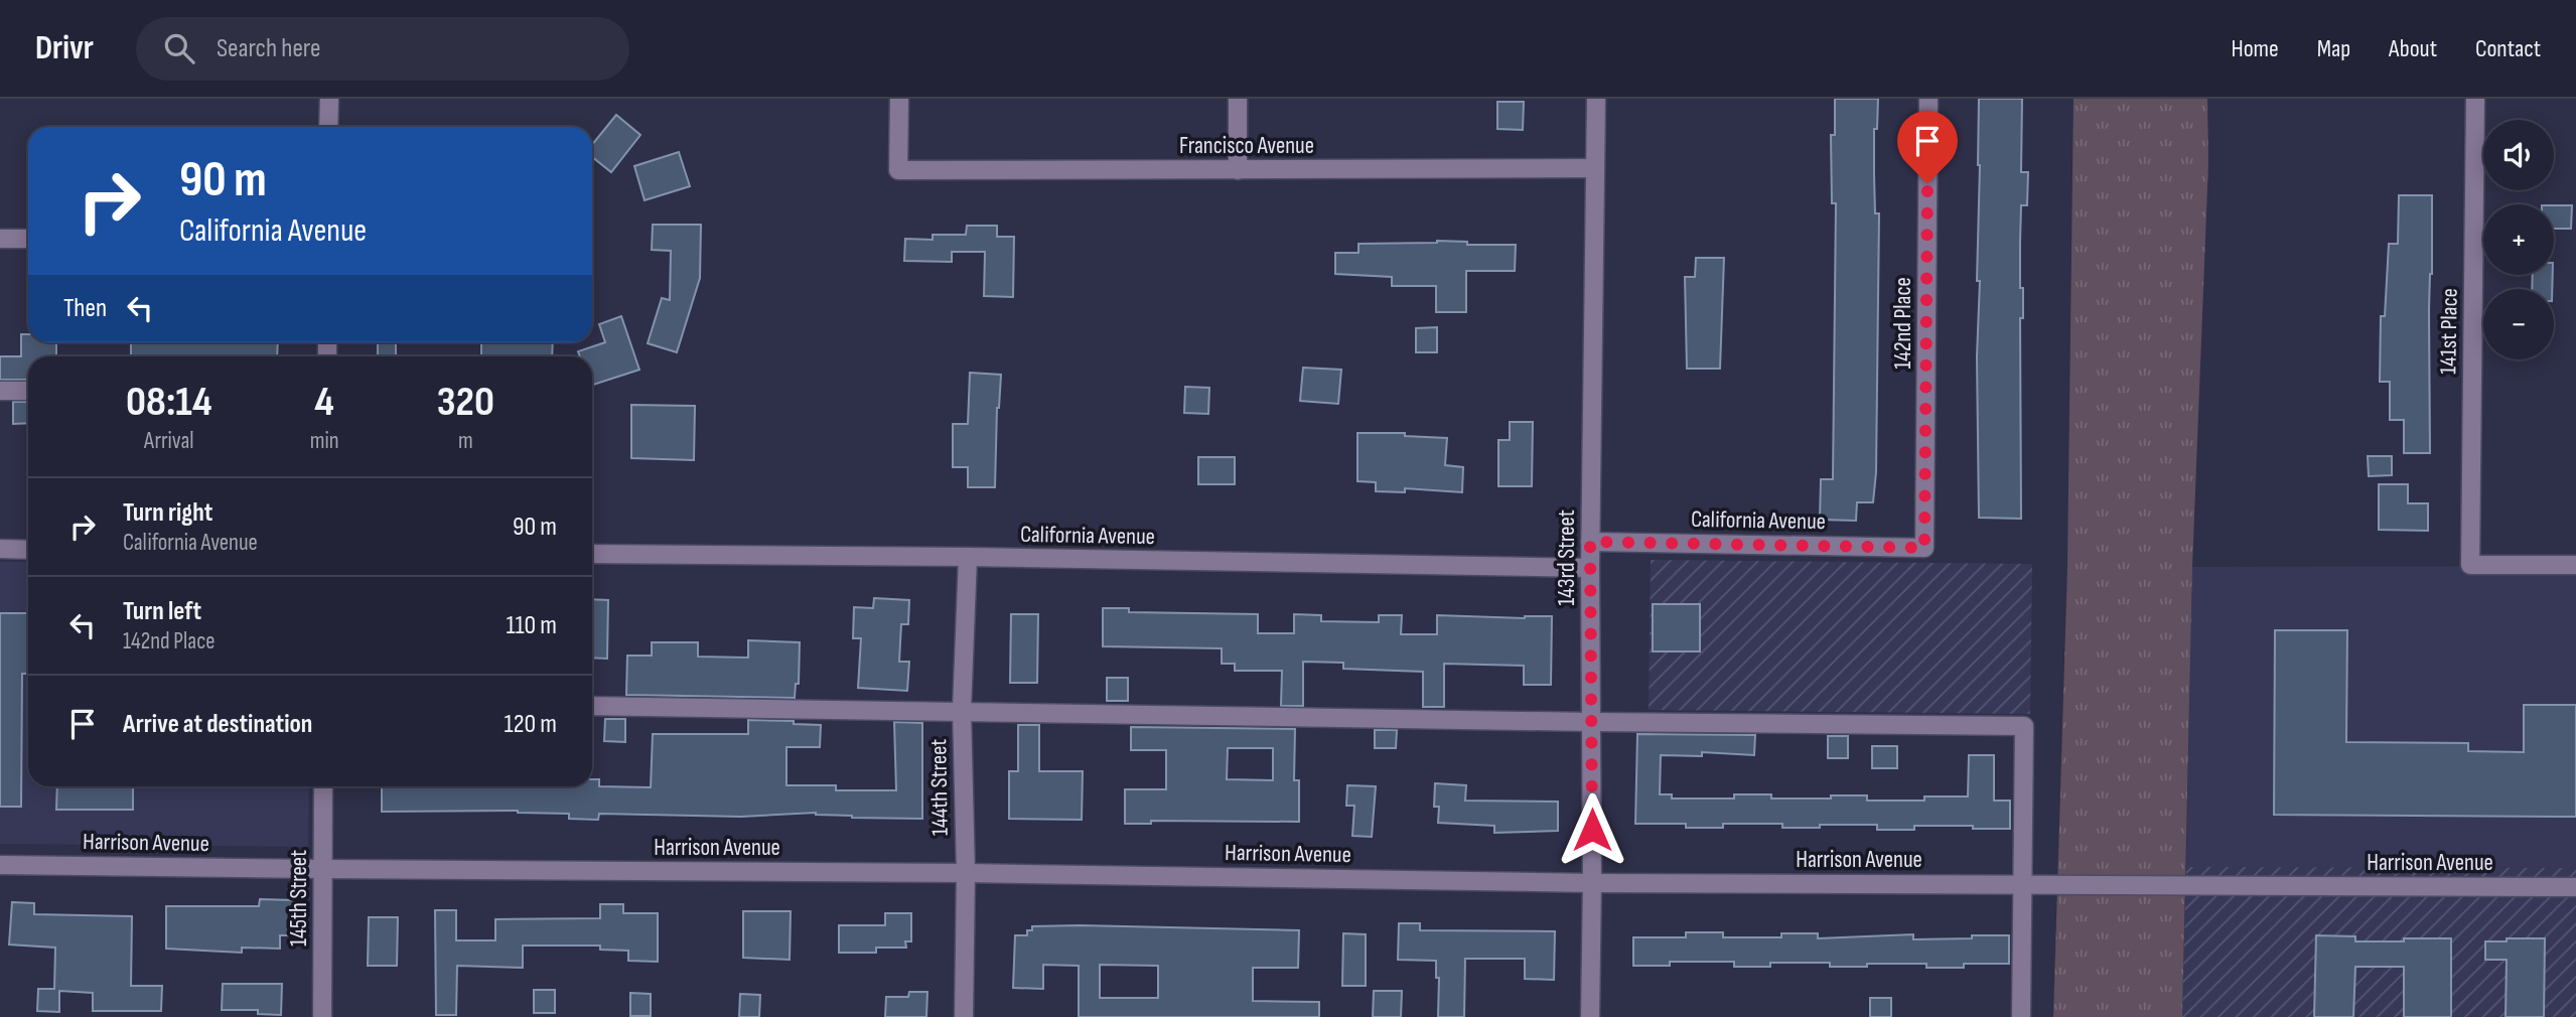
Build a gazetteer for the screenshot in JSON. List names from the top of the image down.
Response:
{
  "streets": {
    "street": [
      "Francisco Avenue",
      "142nd Place",
      "141st Place",
      "California Avenue",
      "143rd Street",
      "144th Street",
      "Harrison Avenue",
      "145th Street"
    ]
  },
  "crossings": [
    ["Francisco Avenue", "143rd Street"],
    ["142nd Place", "California Avenue"],
    ["California Avenue", "143rd Street"],
    ["California Avenue", "144th Street"],
    ["143rd Street", "Harrison Avenue"],
    ["144th Street", "Harrison Avenue"],
    ["Harrison Avenue", "145th Street"]
  ],
  "page": {
    "header": "Drivr",
    "search": "Search here",
    "nav": [
      "Home",
      "Map",
      "About",
      "Contact"
    ],
    "map_buttons": ["+", "−"],
    "turn": ["90 m", "California Avenue"],
    "then": "Then",
    "eta": [
      "08:14",
      "Arrival",
      "4",
      "min",
      "320",
      "m"
    ],
    "list": [
      {
        "name": "Turn right",
        "note": "California Avenue",
        "value": "90 m"
      },
      {
        "name": "Turn left",
        "note": "142nd Place",
        "value": "110 m"
      },
      {
        "name": "Arrive at destination",
        "value": "120 m"
      }
    ]
  }
}
